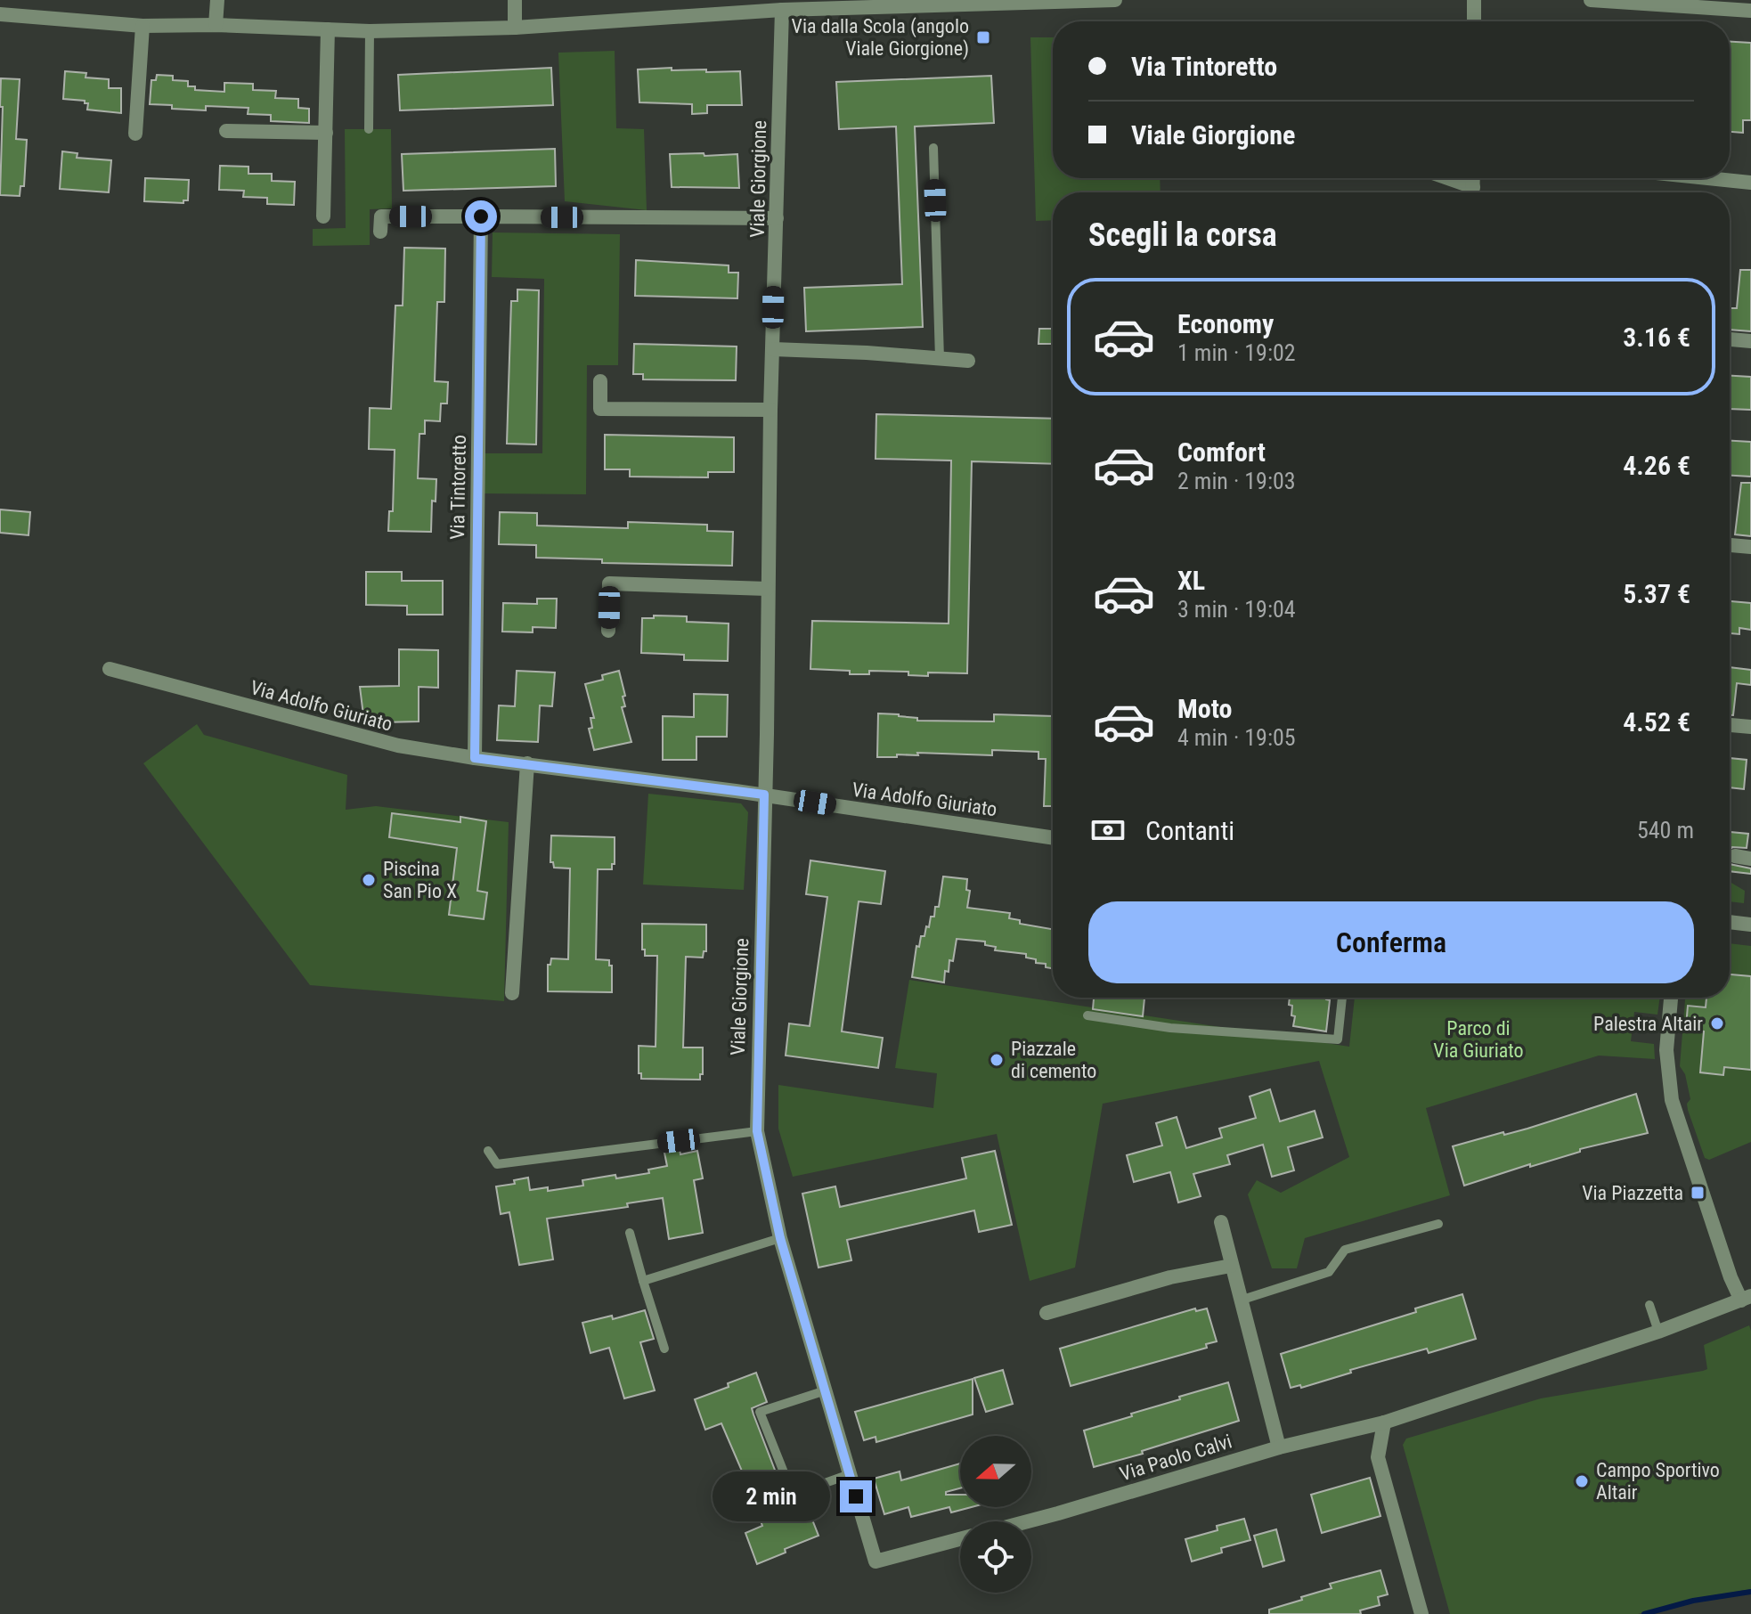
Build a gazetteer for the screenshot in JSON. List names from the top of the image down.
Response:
{
  "streets": {
    "street": [
      "Viale Giorgione",
      "Via Tintoretto",
      "Via Adolfo Giuriato",
      "Via Paolo Calvi"
    ]
  },
  "crossings": [
    ["Viale Giorgione", "Via Adolfo Giuriato"],
    ["Via Tintoretto", "Via Adolfo Giuriato"]
  ],
  "parks": ["Parco di Via Giuriato"],
  "places": {
    "transit": ["Via dalla Scola (angolo Viale Giorgione)", "Via Piazzetta"],
    "other": [
      "Piscina San Pio X",
      "Palestra Altair",
      "Piazzale di cemento",
      "Campo Sportivo Altair"
    ]
  },
  "north": "left",
  "page": {
    "banner": ["Via Tintoretto", "Viale Giorgione"],
    "heading": "Scegli la corsa",
    "list": [
      {
        "name": "Economy",
        "note": "1 min · 19:02",
        "value": "3.16 €"
      },
      {
        "name": "Comfort",
        "note": "2 min · 19:03",
        "value": "4.26 €"
      },
      {
        "name": "XL",
        "note": "3 min · 19:04",
        "value": "5.37 €"
      },
      {
        "name": "Moto",
        "note": "4 min · 19:05",
        "value": "4.52 €"
      }
    ],
    "pay": ["Contanti", "540 m"],
    "buttons": "Conferma",
    "bubble": "2 min"
  }
}
